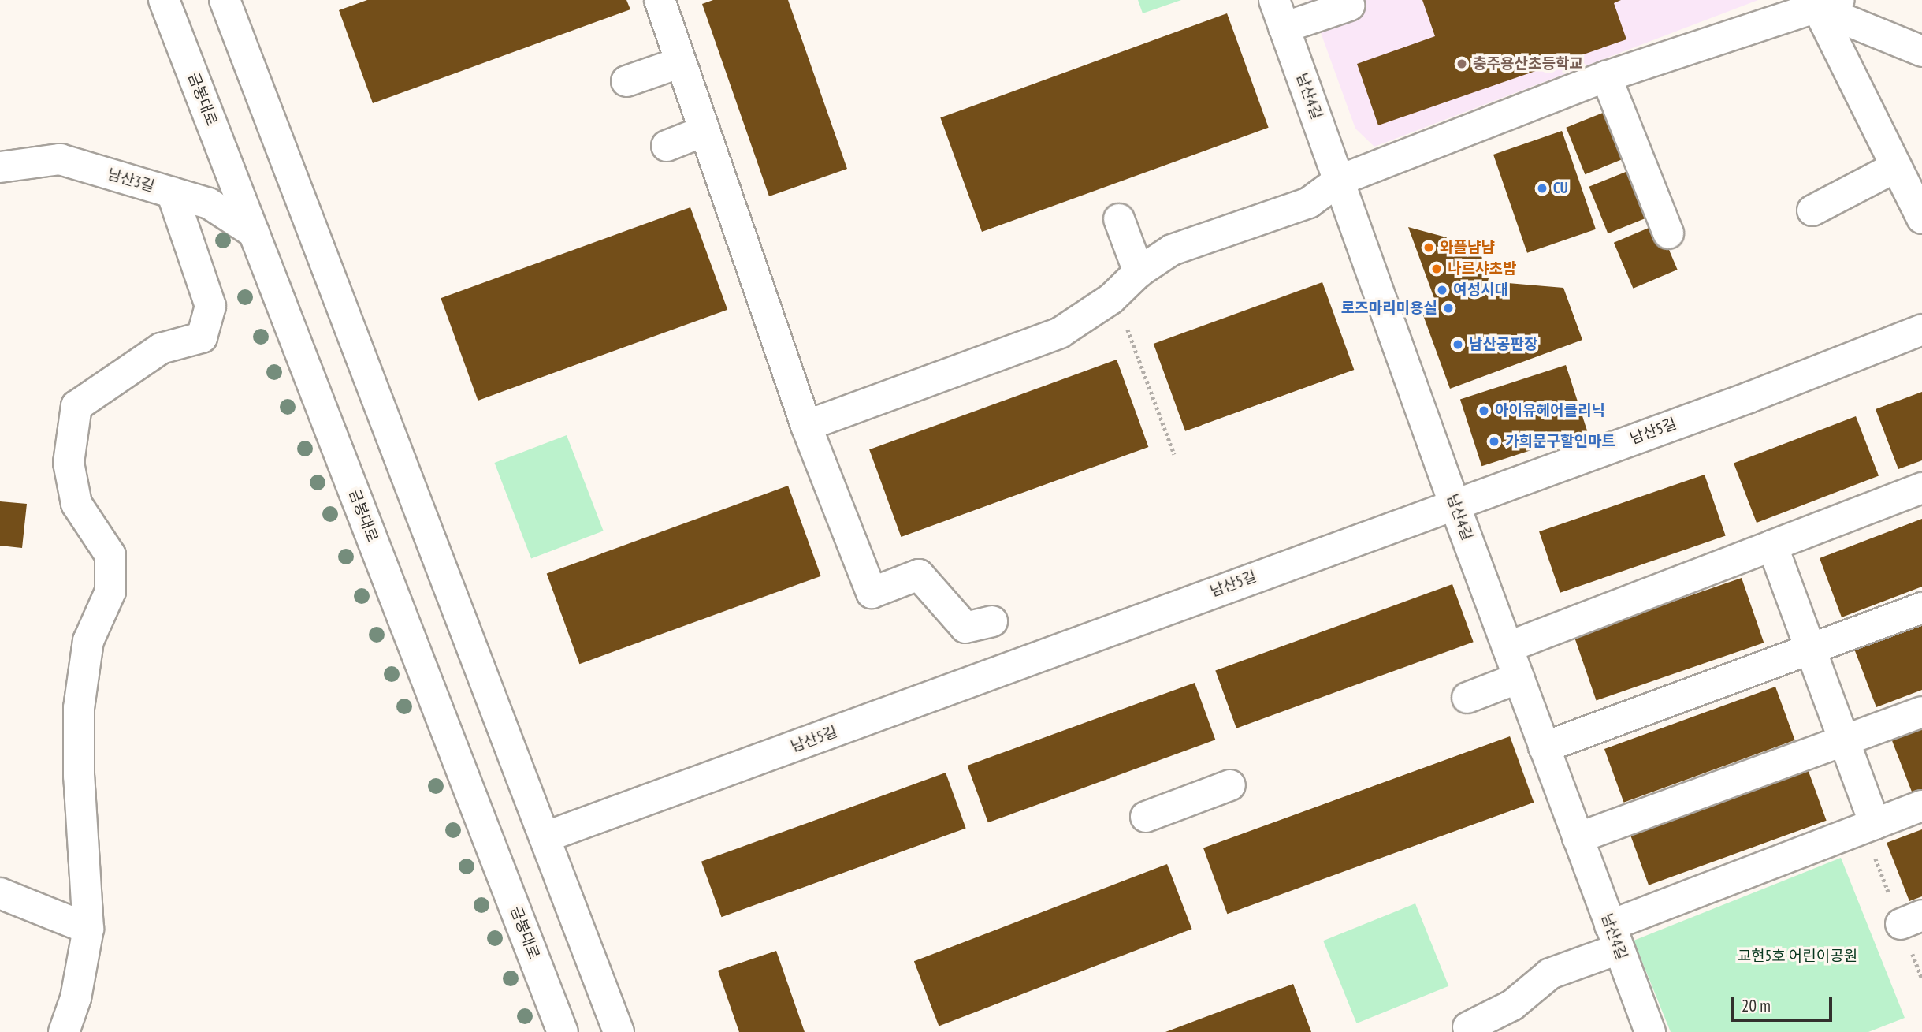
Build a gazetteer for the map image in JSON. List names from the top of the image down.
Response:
{
  "streets": {
    "street": [
      "남산4길",
      "금봉대로",
      "남산3길",
      "남산5길"
    ]
  },
  "crossings": [
    ["남산4길", "남산5길"],
    ["금봉대로", "남산3길"]
  ],
  "parks": ["교현5호 어린이공원"],
  "places": [
    "충주용산초등학교",
    "CU",
    "와플냠냠",
    "나르샤초밥",
    "여성시대",
    "로즈마리미용실",
    "남산공판장",
    "아이유헤어클리닉",
    "가희문구할인마트"
  ],
  "scale_bar": "20 m"
}
